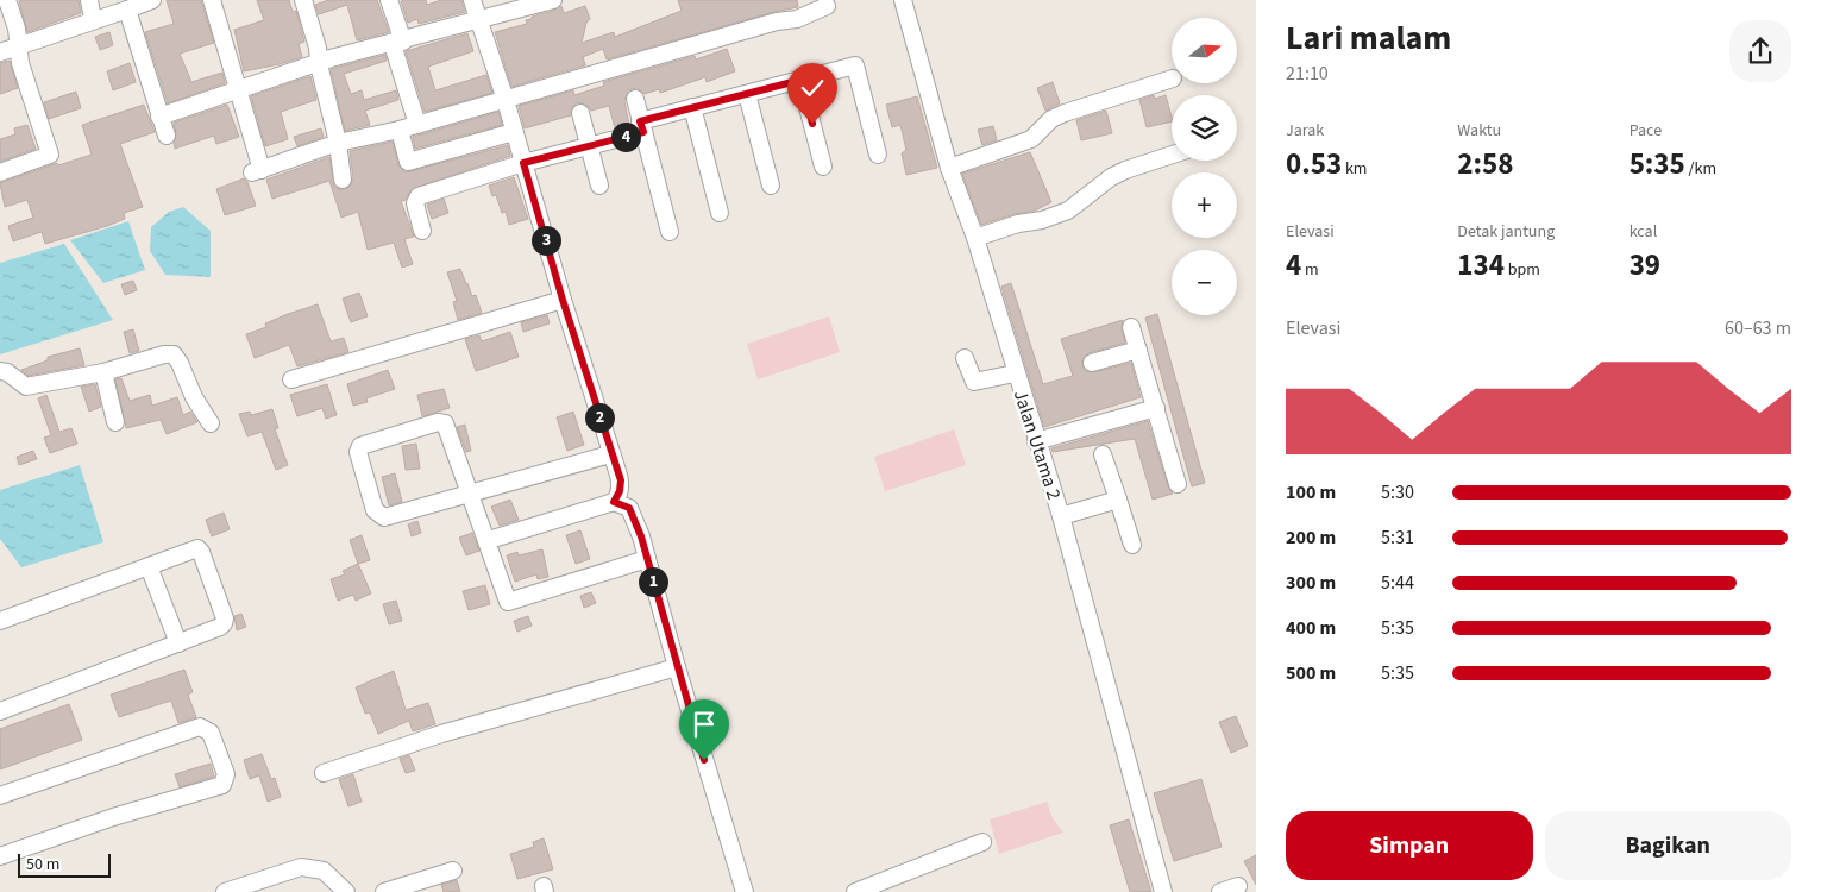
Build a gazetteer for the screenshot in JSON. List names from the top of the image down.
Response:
{
  "streets": {
    "street": ["Jalan Utama 2"]
  },
  "scale_bar": "50 m",
  "north": "right",
  "page": {
    "heading": ["Lari malam", "21:10"],
    "map_buttons": ["+", "−"],
    "stats": [
      ["Jarak", "0.53 km"],
      ["Waktu", "2:58"],
      ["Pace", "5:35 /km"],
      ["Elevasi", "4 m"],
      ["Detak jantung", "134 bpm"],
      ["kcal", "39"]
    ],
    "pins": [
      "4",
      "3",
      "2",
      "1"
    ],
    "chart": ["Elevasi", "60–63 m"],
    "list": [
      {
        "name": "100 m",
        "note": "5:30"
      },
      {
        "name": "200 m",
        "note": "5:31"
      },
      {
        "name": "300 m",
        "note": "5:44"
      },
      {
        "name": "400 m",
        "note": "5:35"
      },
      {
        "name": "500 m",
        "note": "5:35"
      }
    ],
    "buttons": ["Simpan", "Bagikan"],
    "scale": "50 m"
  }
}
